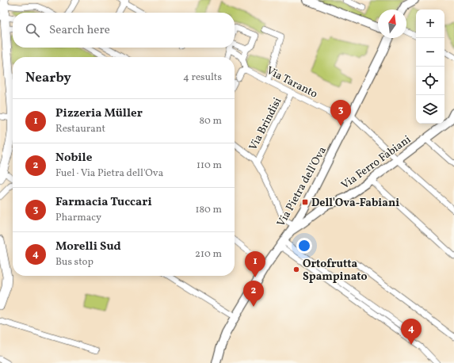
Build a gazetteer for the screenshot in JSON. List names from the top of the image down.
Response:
{
  "streets": {
    "main road": ["Via Ferro Fabiani", "Via Pietra dell'Ova"],
    "street": ["Via Taranto", "Via Brindisi"]
  },
  "crossings": [
    ["Via Taranto", "Via Brindisi"],
    ["Via Taranto", "Via Ferro Fabiani"],
    ["Via Taranto", "Via Pietra dell'Ova"],
    ["Via Ferro Fabiani", "Via Pietra dell'Ova"]
  ],
  "places": {
    "transit": ["Dell'Ova-Fabiani"],
    "other": ["Ortofrutta Spampinato"]
  },
  "north": "top",
  "page": {
    "map_buttons": ["+", "−"],
    "search": "Search here",
    "heading": ["Nearby", "4 results"],
    "list": [
      {
        "mark": "1",
        "name": "Pizzeria Müller",
        "note": "Restaurant",
        "value": "80 m"
      },
      {
        "mark": "2",
        "name": "Nobile",
        "note": "Fuel · Via Pietra dell'Ova",
        "value": "110 m"
      },
      {
        "mark": "3",
        "name": "Farmacia Tuccari",
        "note": "Pharmacy",
        "value": "180 m"
      },
      {
        "mark": "4",
        "name": "Morelli Sud",
        "note": "Bus stop",
        "value": "210 m"
      }
    ],
    "pins": [
      "3",
      "1",
      "2",
      "4"
    ]
  }
}
